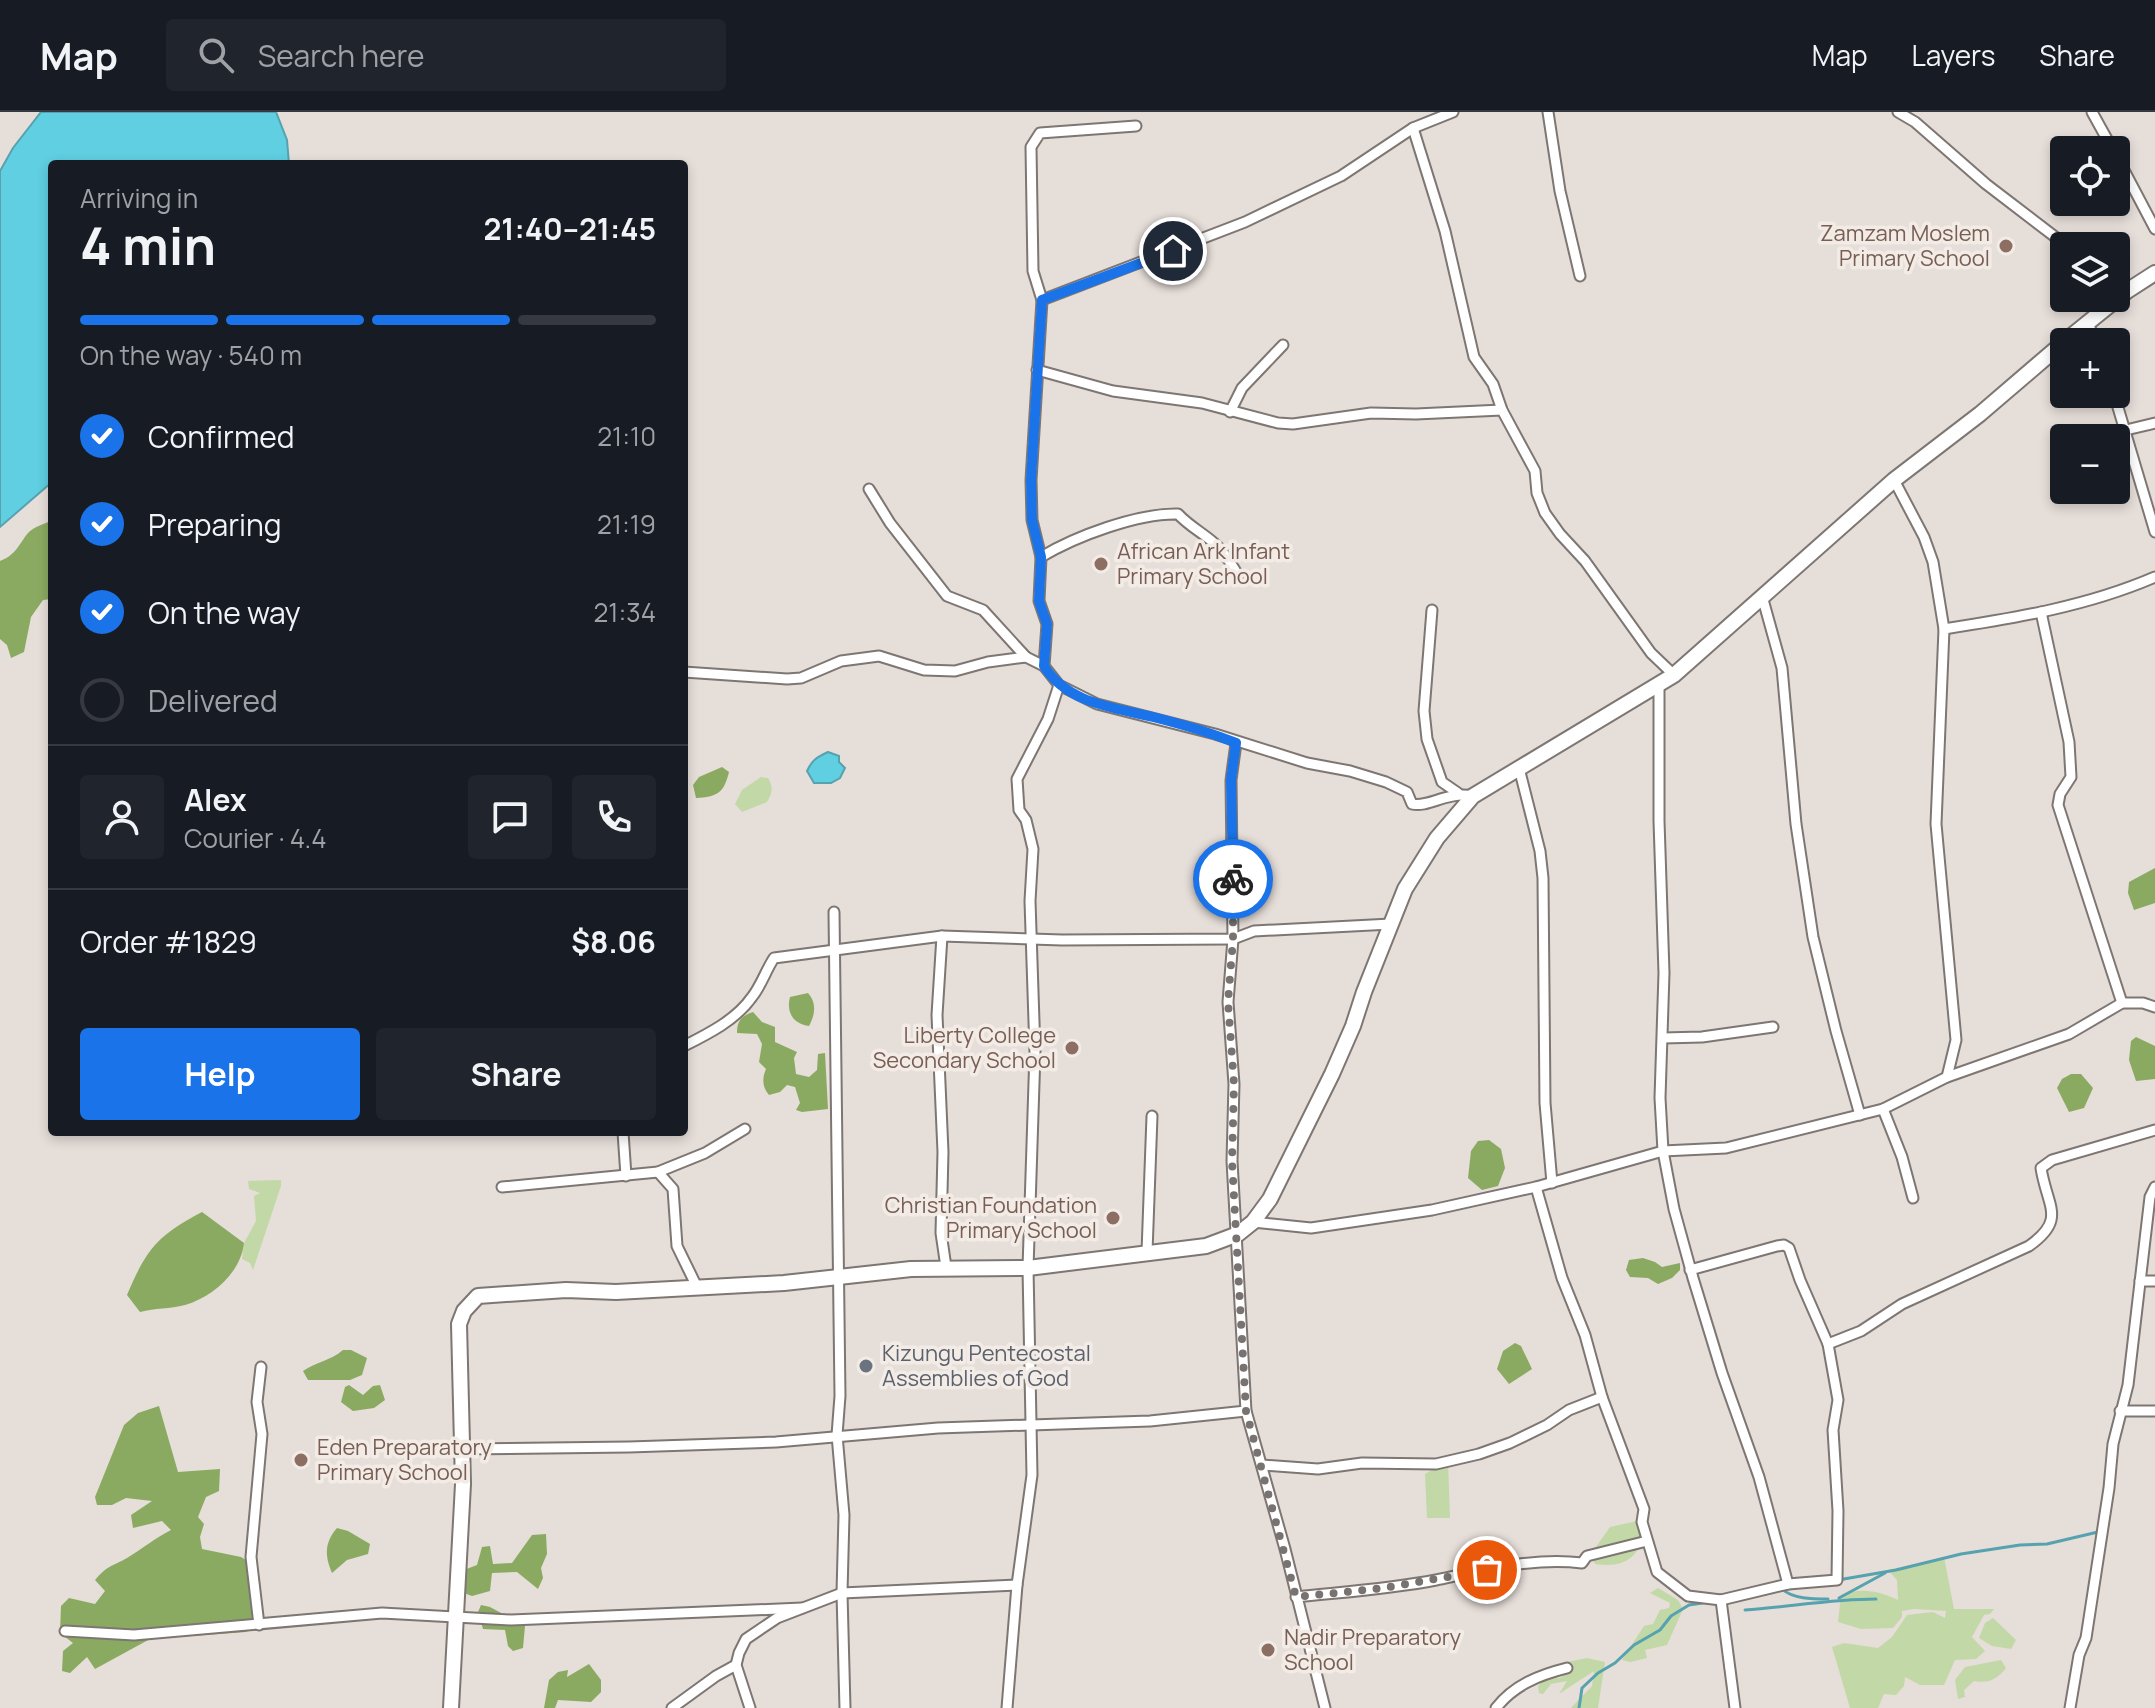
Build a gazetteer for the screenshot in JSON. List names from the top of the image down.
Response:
{
  "places": [
    "Zamzam Moslem Primary School",
    "African Ark Infant Primary School",
    "Liberty College Secondary School",
    "Christian Foundation Primary School",
    "Kizungu Pentecostal Assemblies of God",
    "Eden Preparatory Primary School",
    "Nadir Preparatory School"
  ],
  "page": {
    "header": "Map",
    "search": "Search here",
    "nav": ["Map", "Layers", "Share"],
    "map_buttons": ["+", "−"],
    "heading": ["4 min", "Arriving in", "21:40–21:45"],
    "panel": [
      "Alex",
      "Courier · 4.4",
      "Order #1829",
      "$8.06"
    ],
    "bar": "On the way · 540 m",
    "list": [
      ["Confirmed", "21:10"],
      ["Preparing", "21:19"],
      ["On the way", "21:34"],
      "Delivered"
    ],
    "buttons": ["Help", "Share"]
  }
}
